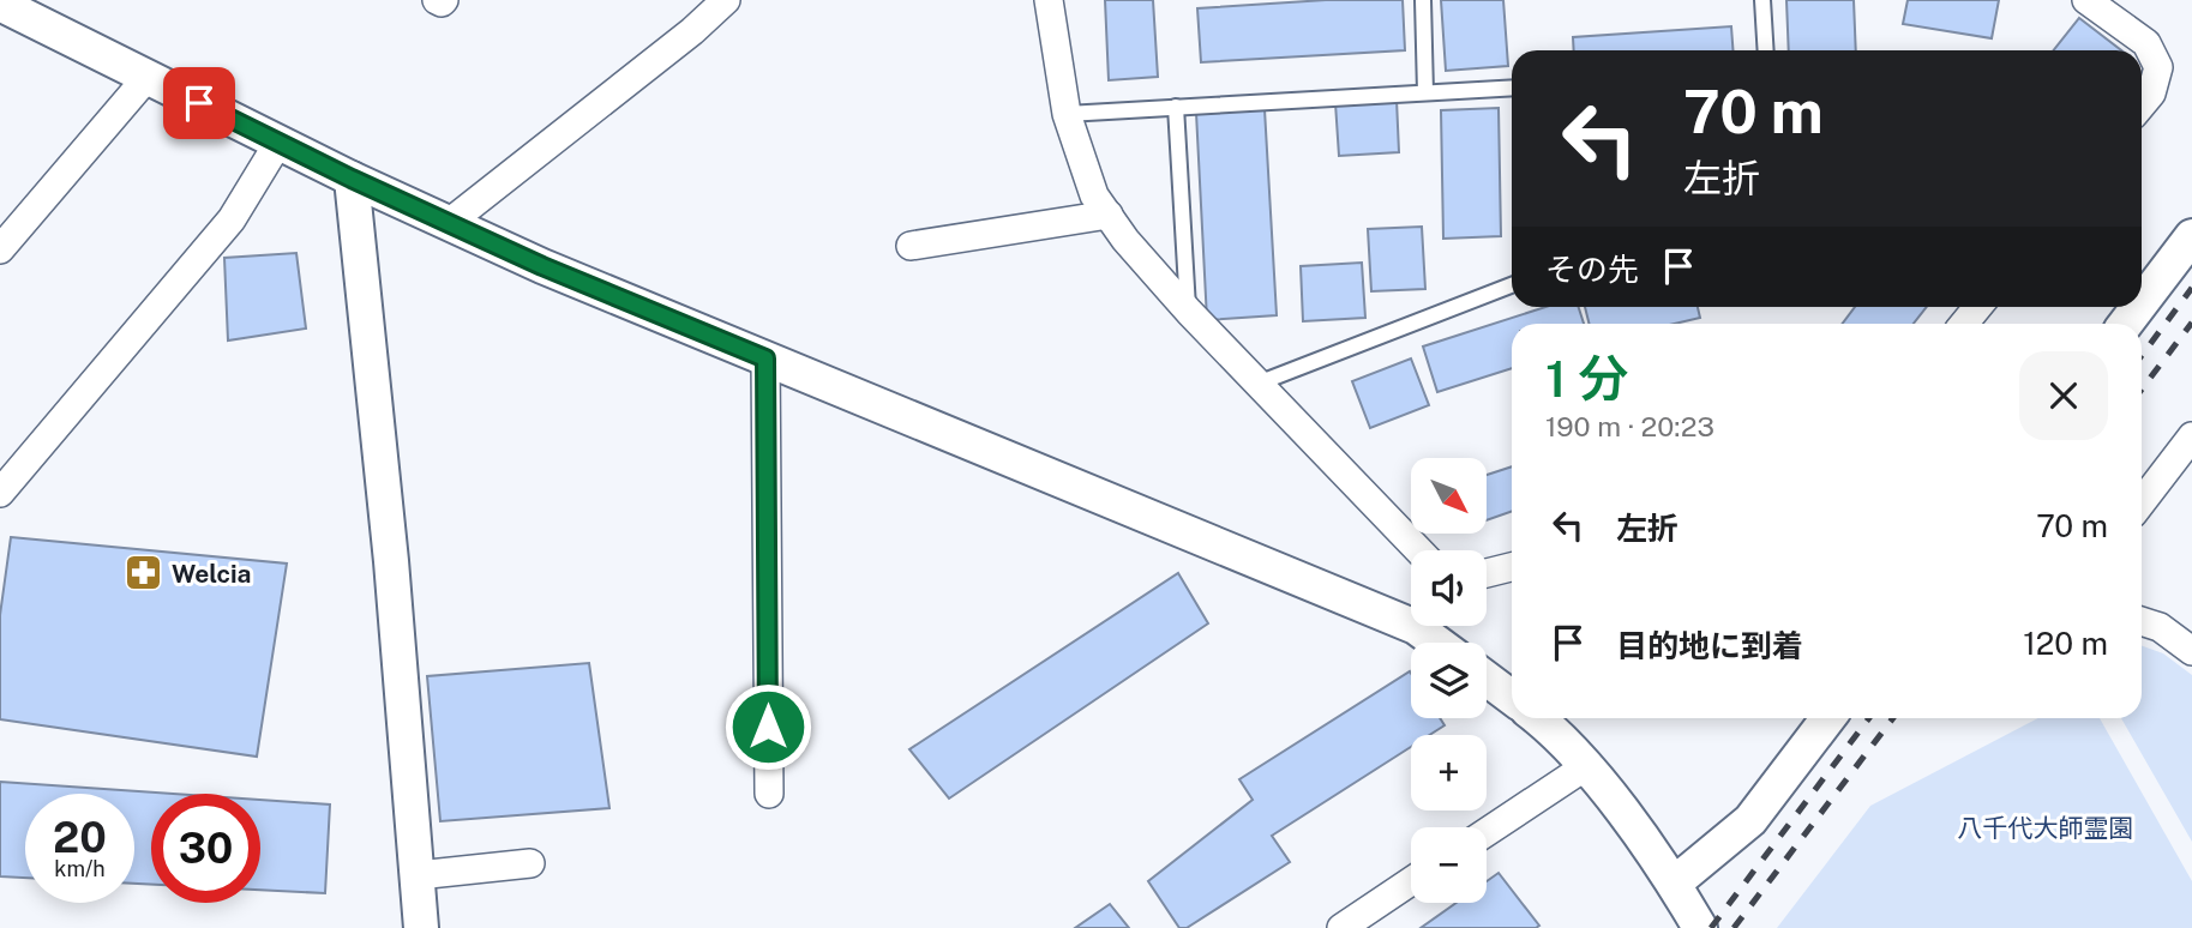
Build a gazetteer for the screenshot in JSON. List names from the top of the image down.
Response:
{
  "parks": ["八千代大師霊園"],
  "places": {
    "pharmacy": ["Welcia"]
  },
  "north": "bottom right",
  "page": {
    "turn": ["70 m", "左折"],
    "then": "その先",
    "heading": ["1 分", "190 m · 20:23"],
    "map_buttons": ["+", "−"],
    "list": [
      {
        "name": "左折",
        "value": "70 m"
      },
      {
        "name": "目的地に到着",
        "value": "120 m"
      }
    ],
    "speed": "20 km/h",
    "limit": "30"
  }
}
